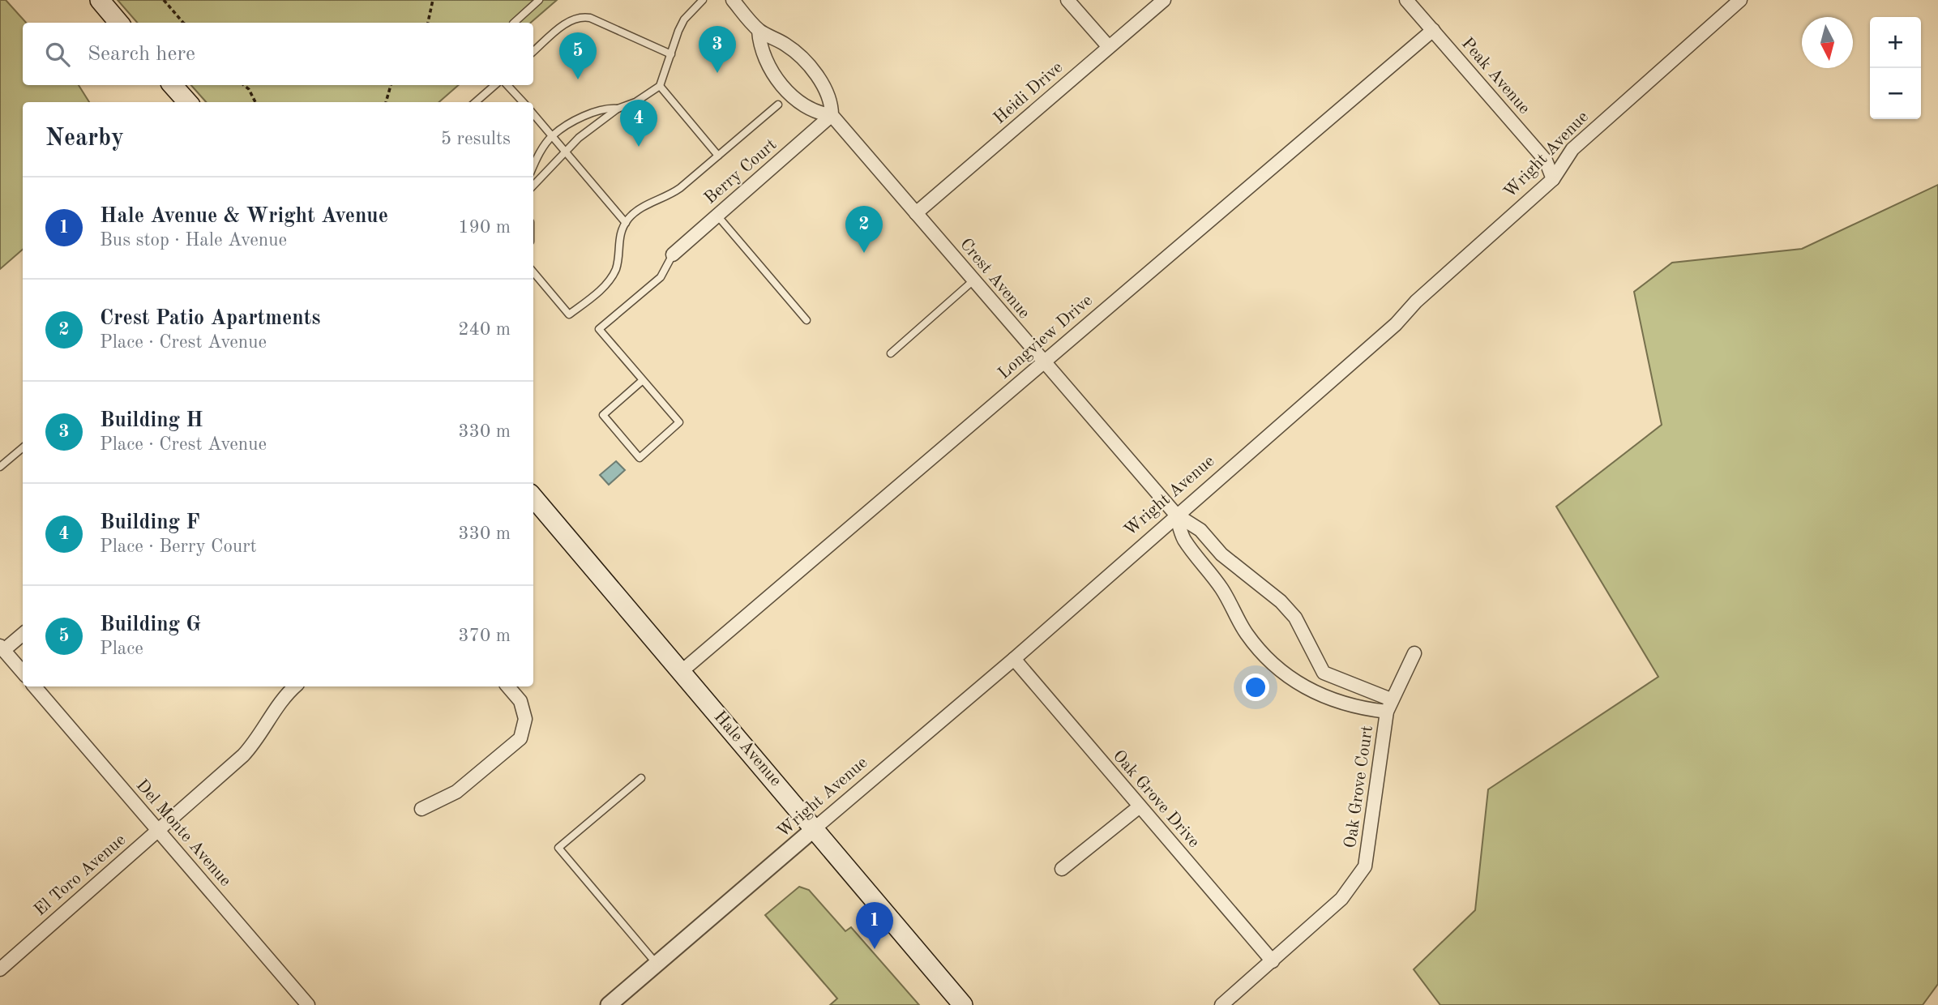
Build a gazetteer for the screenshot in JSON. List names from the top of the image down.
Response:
{
  "streets": {
    "main road": ["Hale Avenue"],
    "street": [
      "Peak Avenue",
      "Heidi Drive",
      "Wright Avenue",
      "Berry Court",
      "Crest Avenue",
      "Longview Drive",
      "Oak Grove Court",
      "Oak Grove Drive",
      "Del Monte Avenue",
      "El Toro Avenue"
    ]
  },
  "crossings": [
    ["Peak Avenue", "Wright Avenue"],
    ["Peak Avenue", "Longview Drive"],
    ["Heidi Drive", "Crest Avenue"],
    ["Wright Avenue", "Crest Avenue"],
    ["Wright Avenue", "Hale Avenue"],
    ["Wright Avenue", "Oak Grove Drive"],
    ["Berry Court", "Crest Avenue"],
    ["Crest Avenue", "Longview Drive"],
    ["Crest Avenue", "Oak Grove Court"],
    ["Longview Drive", "Hale Avenue"],
    ["Oak Grove Court", "Oak Grove Drive"],
    ["Del Monte Avenue", "El Toro Avenue"]
  ],
  "north": "bottom",
  "page": {
    "map_buttons": ["+", "−"],
    "search": "Search here",
    "pins": [
      "3",
      "5",
      "4",
      "2",
      "1"
    ],
    "heading": ["Nearby", "5 results"],
    "list": [
      {
        "mark": "1",
        "name": "Hale Avenue & Wright Avenue",
        "note": "Bus stop · Hale Avenue",
        "value": "190 m"
      },
      {
        "mark": "2",
        "name": "Crest Patio Apartments",
        "note": "Place · Crest Avenue",
        "value": "240 m"
      },
      {
        "mark": "3",
        "name": "Building H",
        "note": "Place · Crest Avenue",
        "value": "330 m"
      },
      {
        "mark": "4",
        "name": "Building F",
        "note": "Place · Berry Court",
        "value": "330 m"
      },
      {
        "mark": "5",
        "name": "Building G",
        "note": "Place",
        "value": "370 m"
      }
    ]
  }
}
